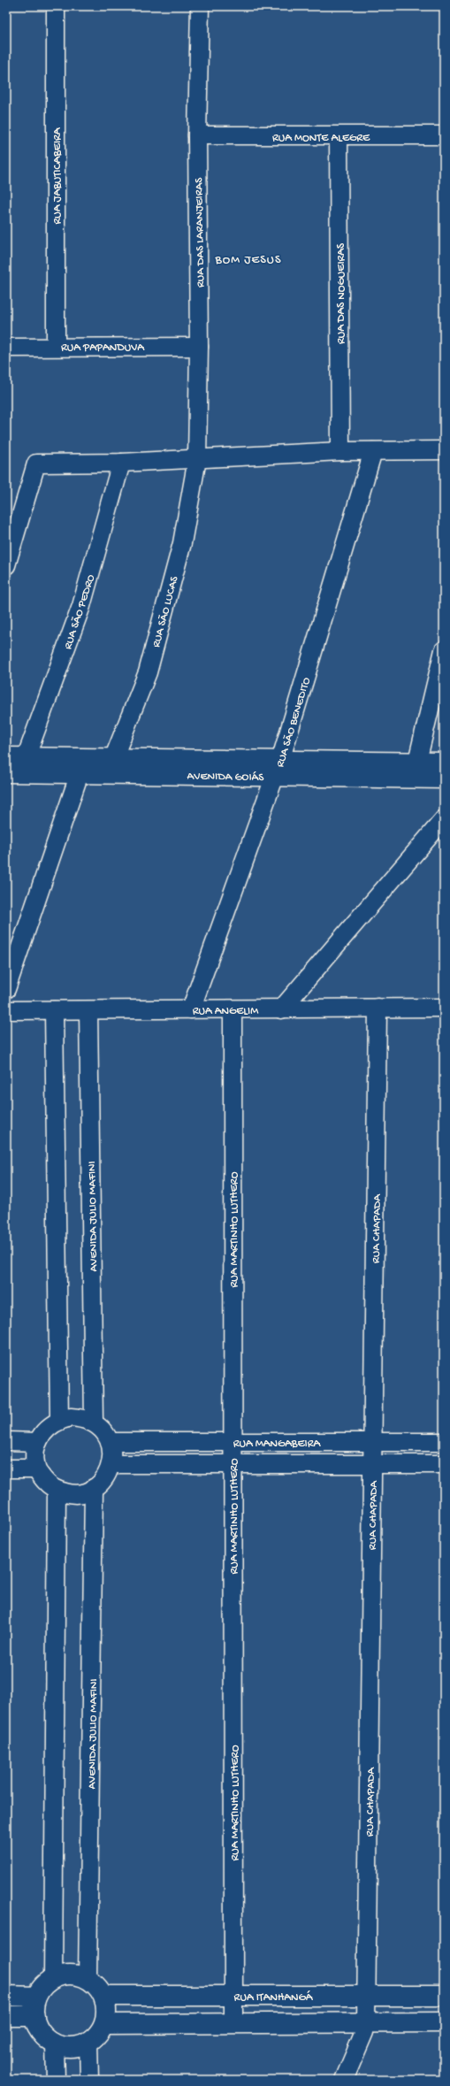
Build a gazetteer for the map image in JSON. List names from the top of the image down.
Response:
{
  "streets": {
    "street": [
      "RUA MONTE ALEGRE",
      "RUA JABUTICABEIRA",
      "RUA DAS LARANJEIRAS",
      "RUA DAS NOGUEIRAS",
      "RUA PAPANDUVA",
      "RUA SÃO PEDRO",
      "RUA SÃO LUCAS",
      "RUA SÃO BENEDITO",
      "AVENIDA GOIÁS",
      "RUA ANGELIM",
      "AVENIDA JULIO MAFINI",
      "RUA CHAPADA",
      "RUA MARTINHO LUTHERO",
      "RUA MANGABEIRA",
      "RUA ITANHANGÁ"
    ]
  },
  "crossings": [
    ["RUA MONTE ALEGRE", "RUA DAS LARANJEIRAS"],
    ["RUA MONTE ALEGRE", "RUA DAS NOGUEIRAS"],
    ["RUA JABUTICABEIRA", "RUA PAPANDUVA"],
    ["RUA DAS LARANJEIRAS", "RUA PAPANDUVA"],
    ["RUA DAS LARANJEIRAS", "RUA SÃO LUCAS"],
    ["RUA SÃO PEDRO", "AVENIDA GOIÁS"],
    ["RUA SÃO LUCAS", "AVENIDA GOIÁS"],
    ["RUA SÃO BENEDITO", "AVENIDA GOIÁS"],
    ["RUA SÃO BENEDITO", "RUA ANGELIM"],
    ["RUA ANGELIM", "AVENIDA JULIO MAFINI"],
    ["RUA ANGELIM", "RUA CHAPADA"],
    ["RUA ANGELIM", "RUA MARTINHO LUTHERO"],
    ["AVENIDA JULIO MAFINI", "RUA MANGABEIRA"],
    ["AVENIDA JULIO MAFINI", "RUA ITANHANGÁ"],
    ["RUA CHAPADA", "RUA MANGABEIRA"],
    ["RUA CHAPADA", "RUA ITANHANGÁ"],
    ["RUA MARTINHO LUTHERO", "RUA MANGABEIRA"],
    ["RUA MARTINHO LUTHERO", "RUA ITANHANGÁ"]
  ],
  "districts": ["BOM JESUS"]
}
